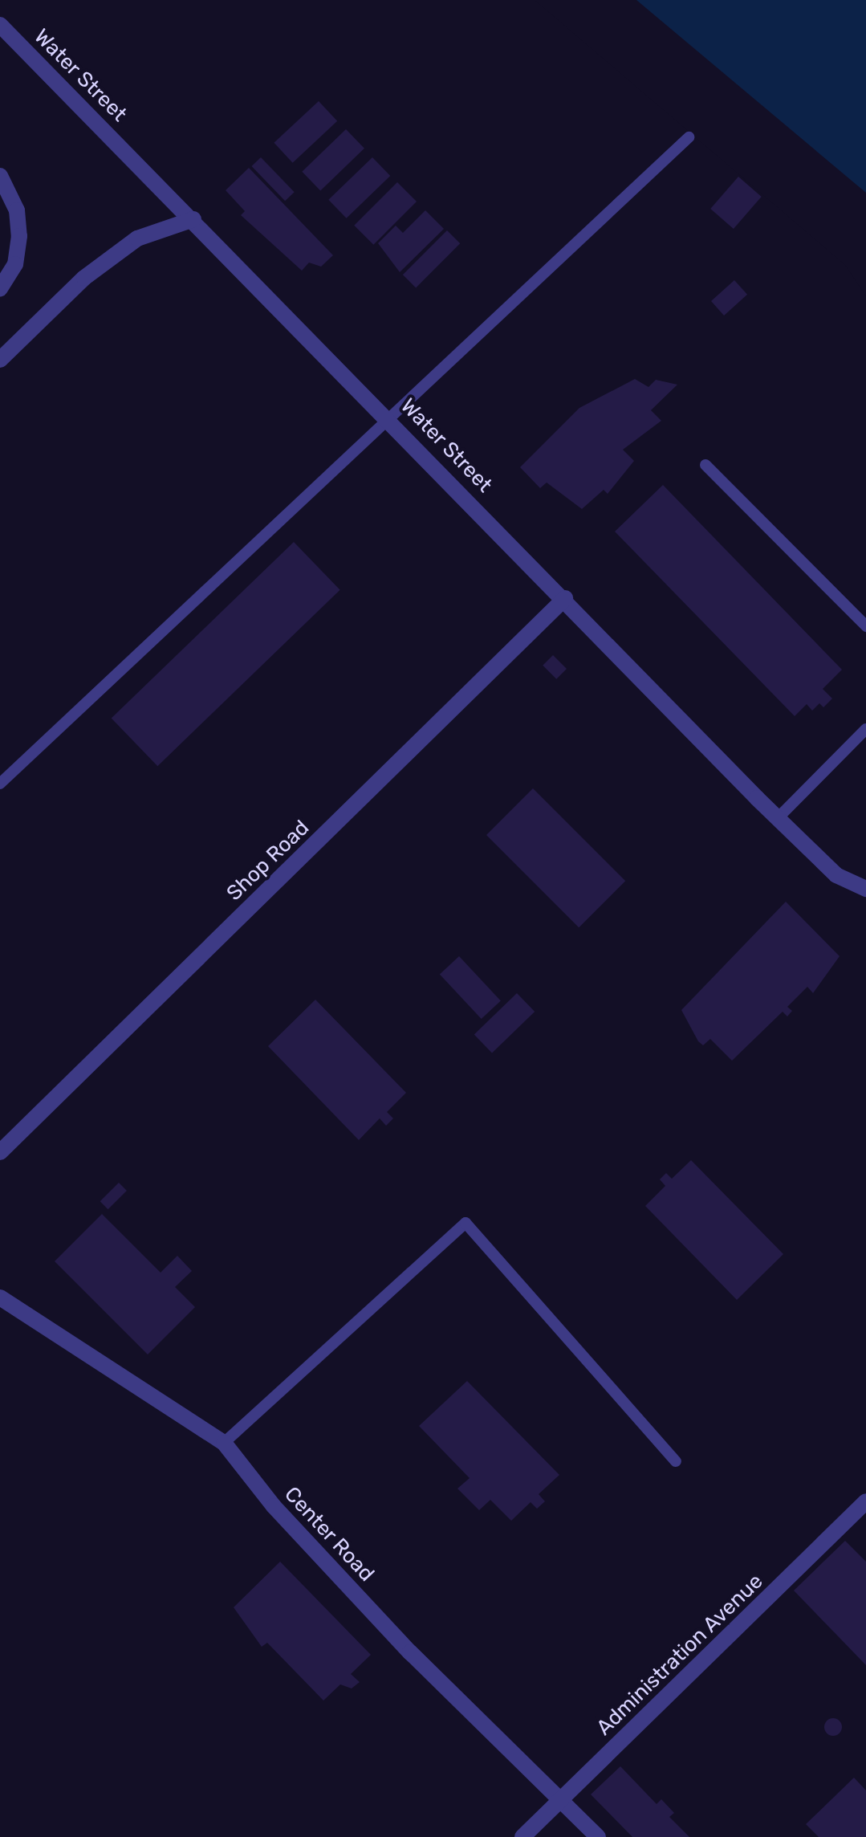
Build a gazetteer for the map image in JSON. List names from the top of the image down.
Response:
{
  "streets": {
    "street": [
      "Water Street",
      "Shop Road",
      "Center Road",
      "Administration Avenue"
    ]
  },
  "crossings": [
    ["Water Street", "Shop Road"],
    ["Center Road", "Administration Avenue"]
  ]
}
